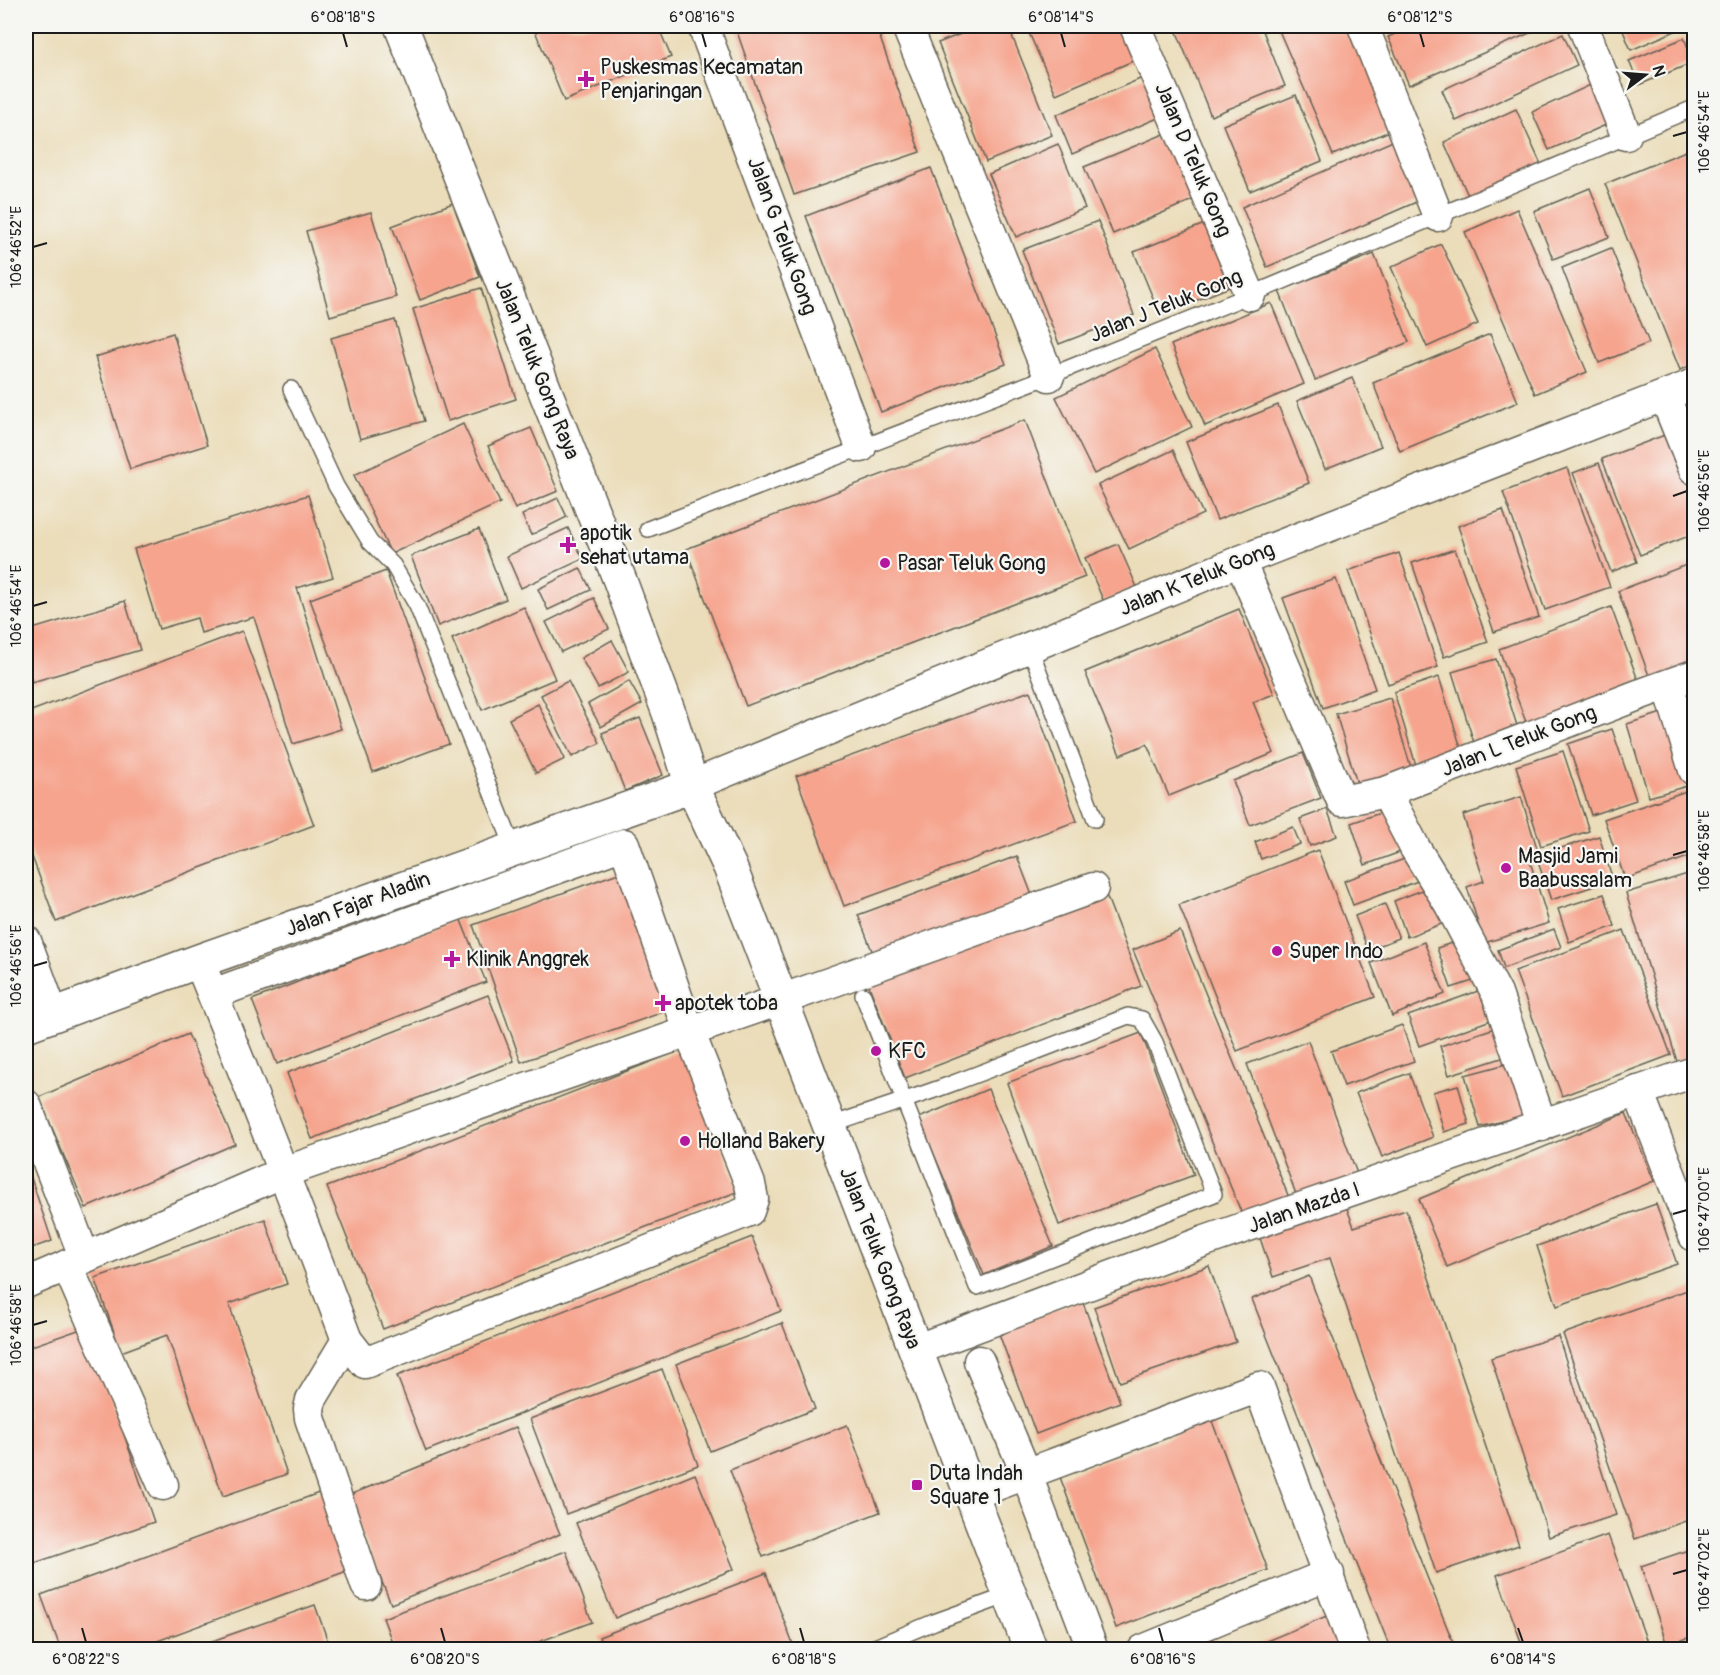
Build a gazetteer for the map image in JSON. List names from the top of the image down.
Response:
{
  "streets": {
    "main road": ["Jalan Teluk Gong Raya", "Jalan Fajar Aladin"],
    "street": [
      "Jalan D Teluk Gong",
      "Jalan G Teluk Gong",
      "Jalan K Teluk Gong",
      "Jalan L Teluk Gong",
      "Jalan Mazda I"
    ],
    "lane": ["Jalan J Teluk Gong"]
  },
  "crossings": [
    ["Jalan D Teluk Gong", "Jalan J Teluk Gong"],
    ["Jalan G Teluk Gong", "Jalan J Teluk Gong"],
    ["Jalan Teluk Gong Raya", "Jalan K Teluk Gong"],
    ["Jalan Teluk Gong Raya", "Jalan Fajar Aladin"],
    ["Jalan Teluk Gong Raya", "Jalan Mazda I"],
    ["Jalan K Teluk Gong", "Jalan L Teluk Gong"],
    ["Jalan K Teluk Gong", "Jalan Fajar Aladin"]
  ],
  "places": {
    "health": [
      "Puskesmas Kecamatan Penjaringan",
      "apotik sehat utama",
      "Klinik Anggrek",
      "apotek toba"
    ],
    "other": [
      "Pasar Teluk Gong",
      "Masjid Jami Baabussalam",
      "Super Indo",
      "KFC",
      "Holland Bakery"
    ],
    "transit": ["Duta Indah Square 1"]
  },
  "north": "right",
  "coordinates": [
    "6°08'18\"S",
    "6°08'16\"S",
    "6°08'14\"S",
    "6°08'12\"S",
    "106°46'54\"E",
    "106°46'52\"E",
    "106°46'56\"E",
    "106°46'58\"E",
    "106°47'00\"E",
    "106°47'02\"E",
    "6°08'22\"S",
    "6°08'20\"S"
  ]
}
